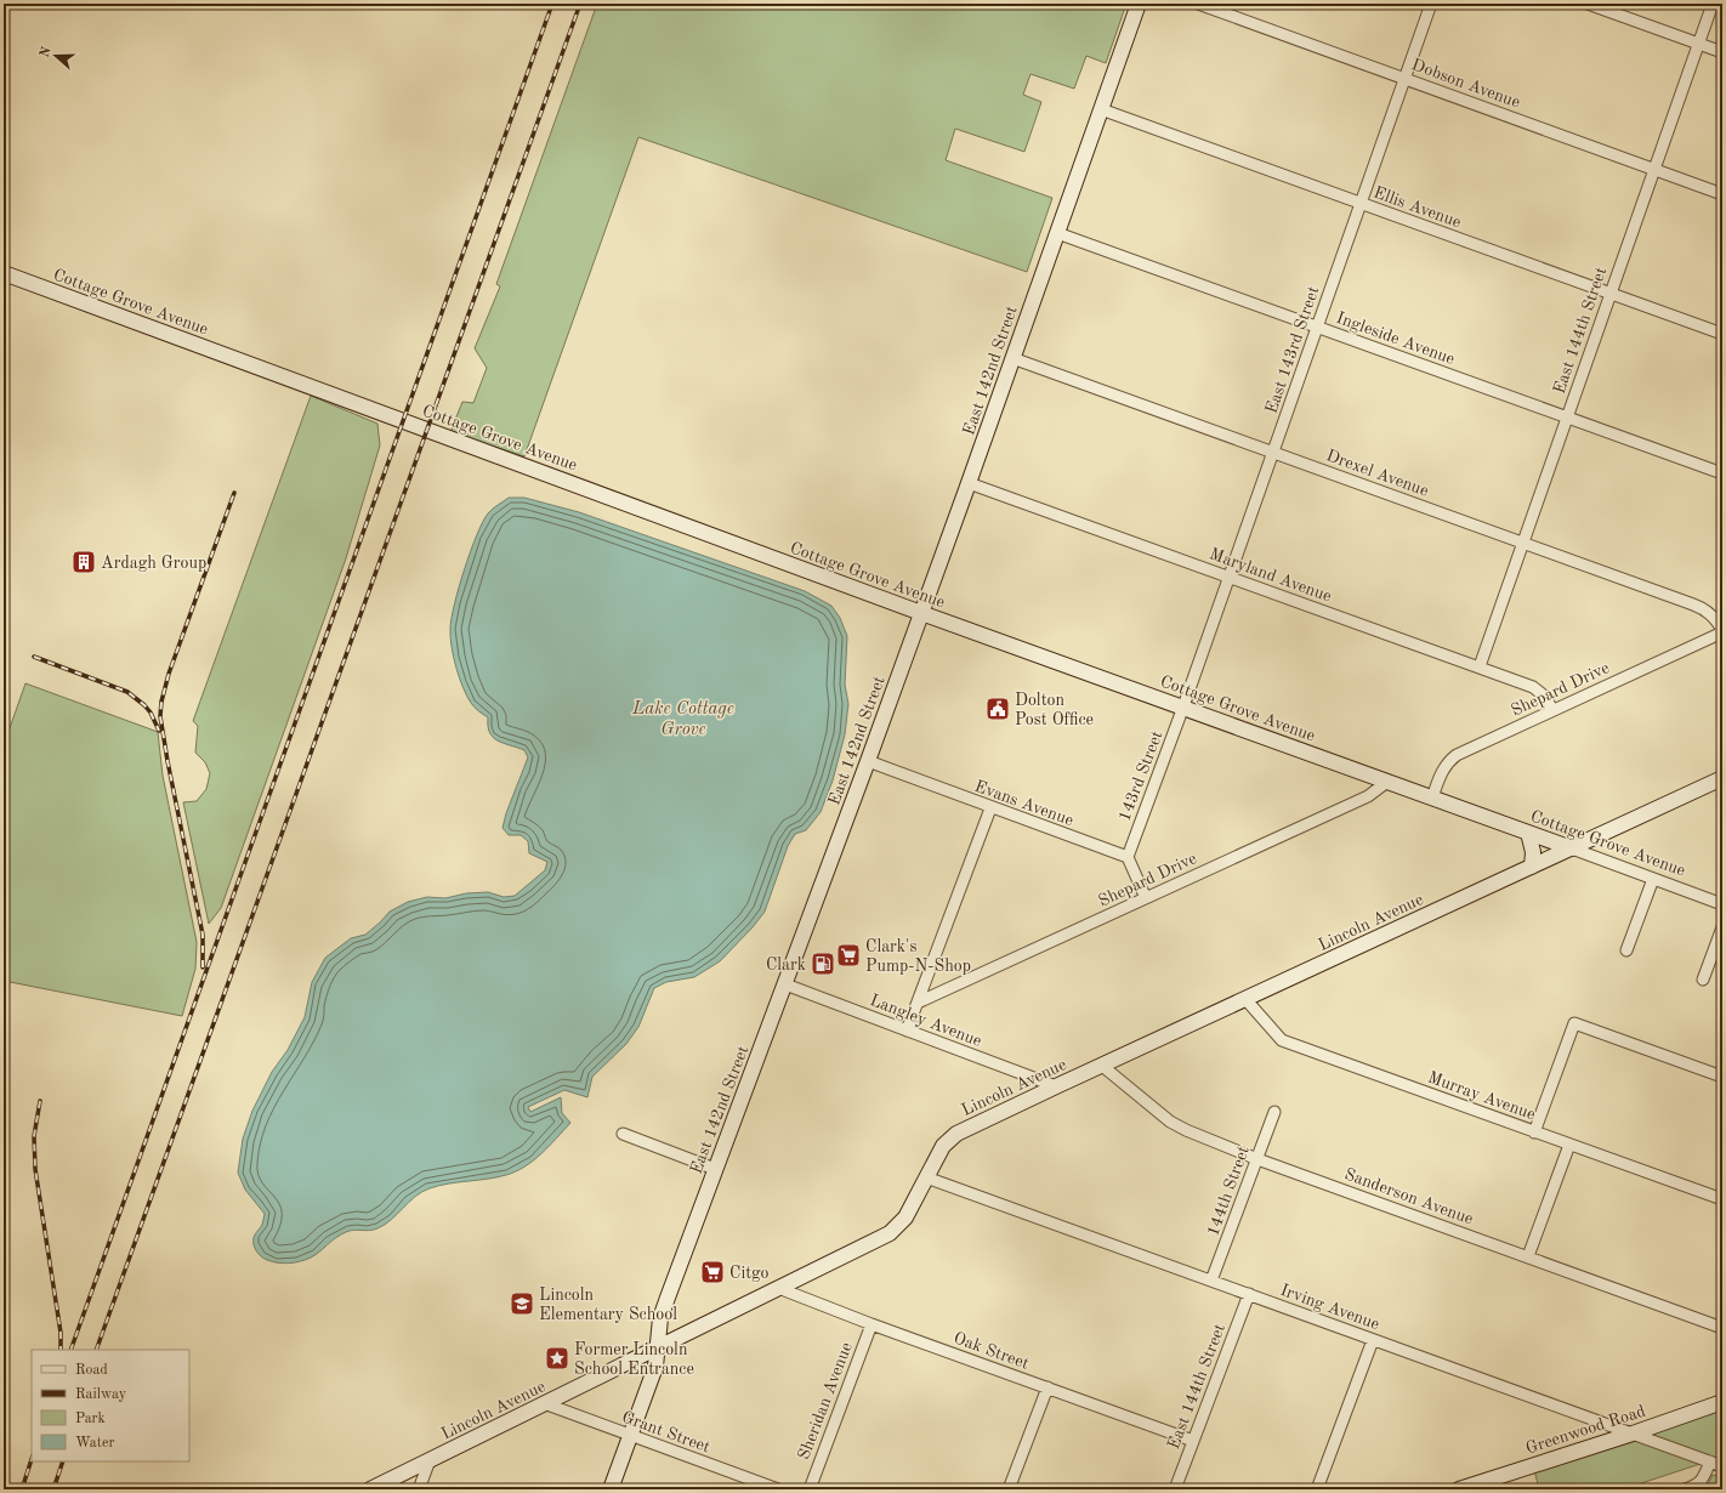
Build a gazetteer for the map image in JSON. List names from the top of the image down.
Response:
{
  "streets": {
    "street": [
      "Dobson Avenue",
      "Ellis Avenue",
      "Cottage Grove Avenue",
      "East 144th Street",
      "Ingleside Avenue",
      "East 143rd Street",
      "East 142nd Street",
      "Drexel Avenue",
      "Maryland Avenue",
      "Shepard Drive",
      "143rd Street",
      "Evans Avenue",
      "Lincoln Avenue",
      "Langley Avenue",
      "Murray Avenue",
      "144th Street",
      "Sanderson Avenue",
      "Irving Avenue",
      "Oak Street",
      "Sheridan Avenue",
      "Greenwood Road",
      "Grant Street"
    ]
  },
  "crossings": [
    ["Dobson Avenue", "East 144th Street"],
    ["Dobson Avenue", "East 143rd Street"],
    ["Ellis Avenue", "East 144th Street"],
    ["Ellis Avenue", "East 143rd Street"],
    ["Ellis Avenue", "East 142nd Street"],
    ["Cottage Grove Avenue", "East 143rd Street"],
    ["Cottage Grove Avenue", "East 142nd Street"],
    ["Cottage Grove Avenue", "Shepard Drive"],
    ["Cottage Grove Avenue", "143rd Street"],
    ["Cottage Grove Avenue", "Lincoln Avenue"],
    ["East 144th Street", "Ingleside Avenue"],
    ["East 144th Street", "Drexel Avenue"],
    ["East 144th Street", "Maryland Avenue"],
    ["East 144th Street", "Irving Avenue"],
    ["East 144th Street", "Oak Street"],
    ["Ingleside Avenue", "East 143rd Street"],
    ["Ingleside Avenue", "East 142nd Street"],
    ["East 143rd Street", "Drexel Avenue"],
    ["East 143rd Street", "Maryland Avenue"],
    ["East 143rd Street", "143rd Street"],
    ["East 142nd Street", "Drexel Avenue"],
    ["East 142nd Street", "Maryland Avenue"],
    ["East 142nd Street", "Evans Avenue"],
    ["East 142nd Street", "Lincoln Avenue"],
    ["East 142nd Street", "Langley Avenue"],
    ["East 142nd Street", "Grant Street"],
    ["Drexel Avenue", "Shepard Drive"],
    ["Maryland Avenue", "Shepard Drive"],
    ["143rd Street", "Evans Avenue"],
    ["Lincoln Avenue", "Langley Avenue"],
    ["Lincoln Avenue", "Murray Avenue"],
    ["Lincoln Avenue", "Sanderson Avenue"],
    ["Lincoln Avenue", "Irving Avenue"],
    ["Lincoln Avenue", "Oak Street"],
    ["Lincoln Avenue", "Grant Street"],
    ["144th Street", "Sanderson Avenue"],
    ["144th Street", "Irving Avenue"],
    ["Irving Avenue", "Greenwood Road"],
    ["Oak Street", "Sheridan Avenue"]
  ],
  "water": ["Lake Cottage Grove"],
  "places": {
    "building": ["Ardagh Group"],
    "public building": ["Dolton Post Office"],
    "supermarket": ["Clark's Pump-N-Shop", "Citgo"],
    "fuel station": ["Clark"],
    "school or university": ["Lincoln Elementary School"],
    "place": ["Former Lincoln School Entrance"]
  },
  "legend": [
    "Road",
    "Railway",
    "Park",
    "Water"
  ],
  "north": "left"
}
